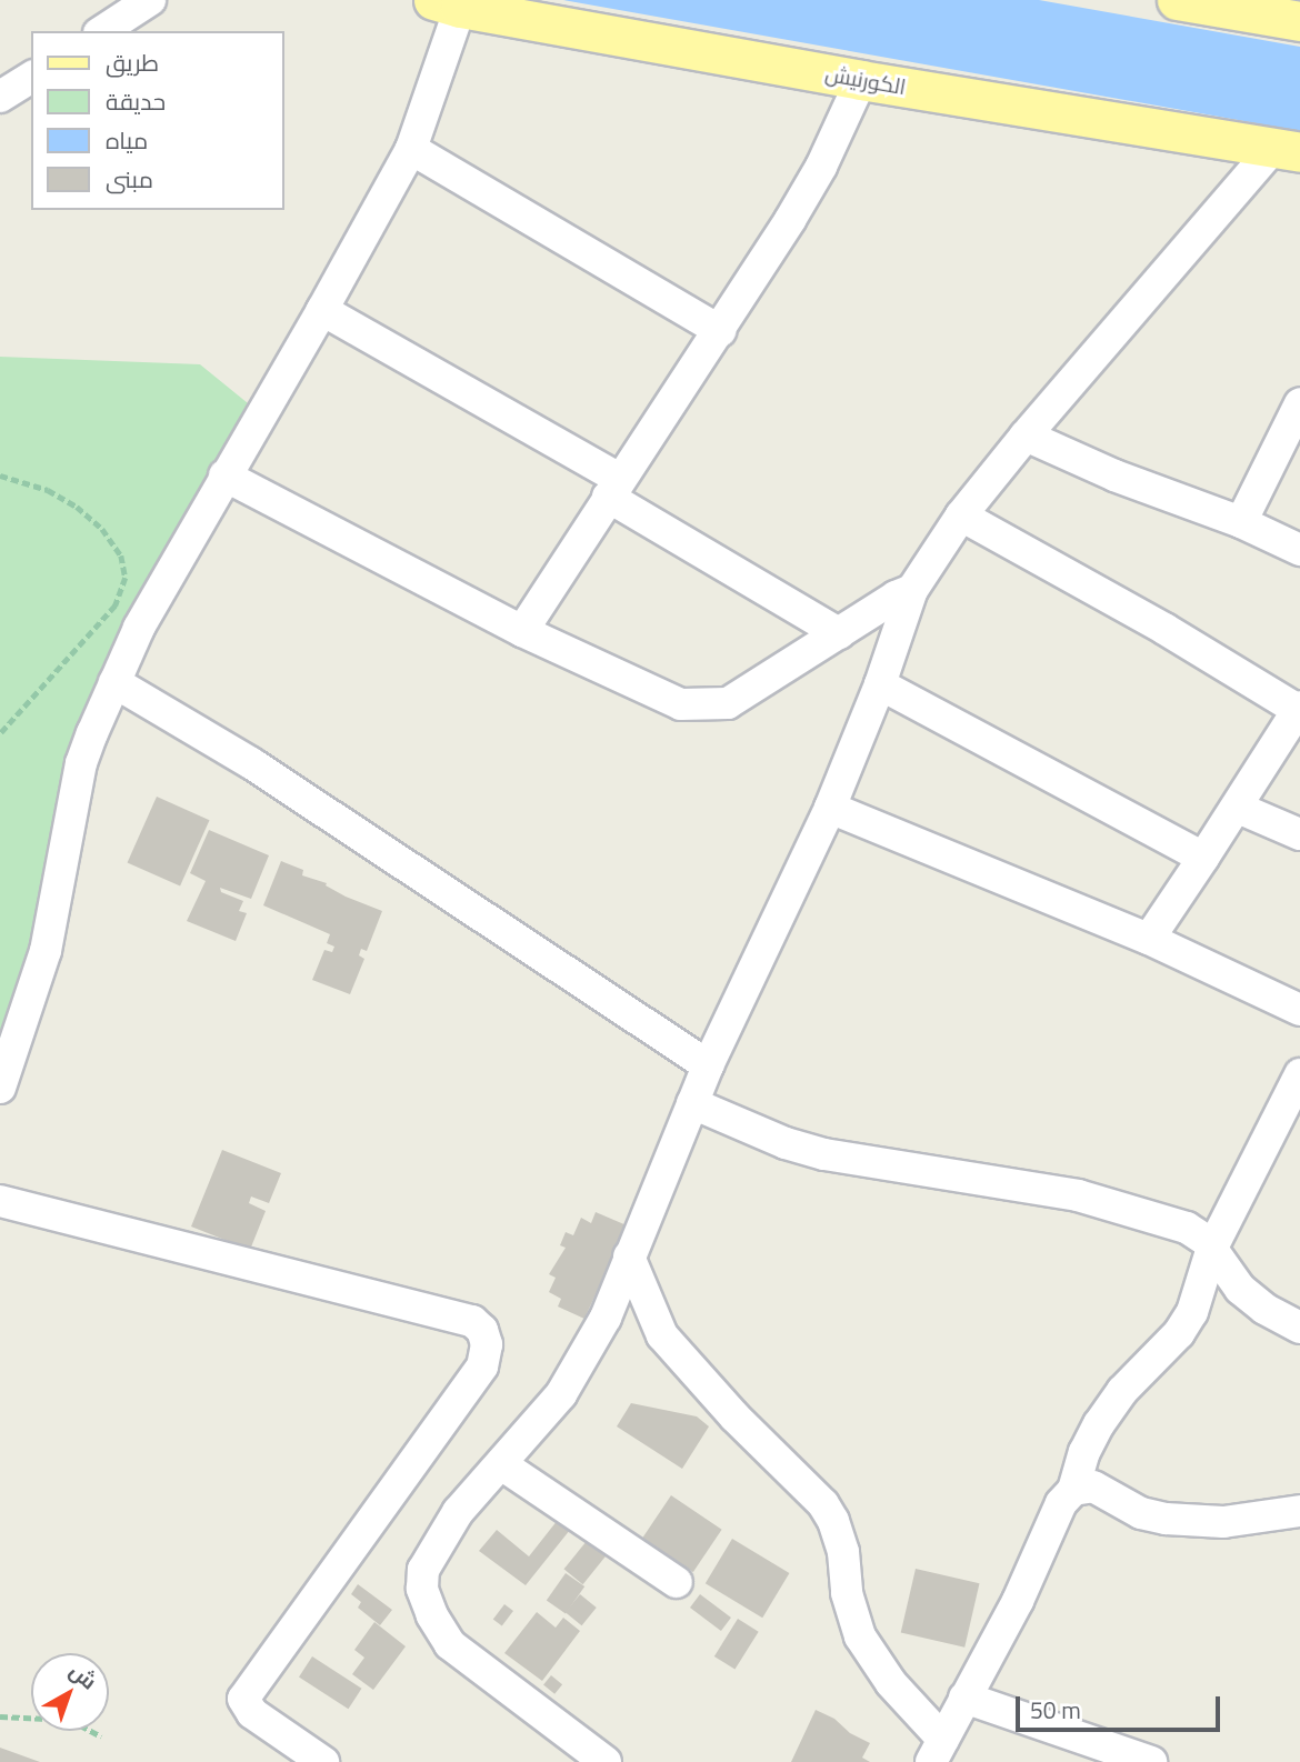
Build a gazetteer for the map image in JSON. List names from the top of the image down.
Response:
{
  "streets": {
    "main road": ["الكورنيش"]
  },
  "legend": [
    "طريق",
    "حديقة",
    "مياه",
    "مبنى"
  ],
  "scale_bar": "50 m",
  "north": "top right"
}
